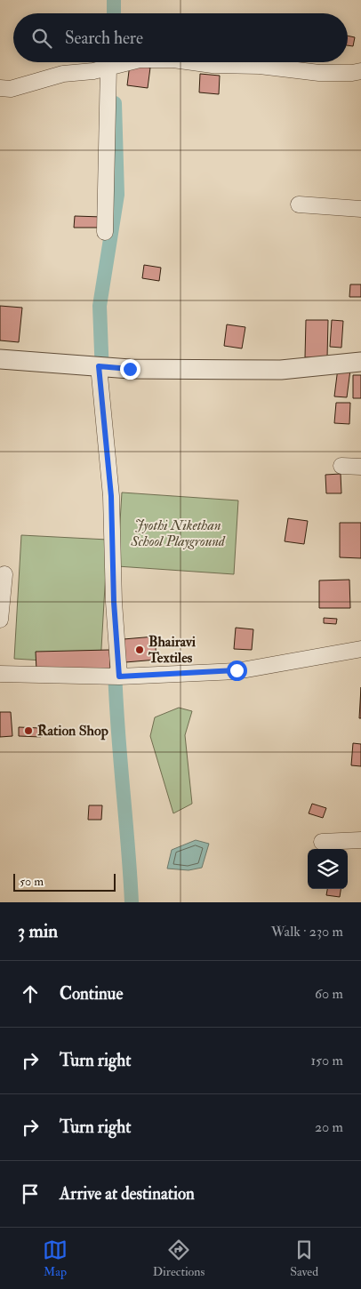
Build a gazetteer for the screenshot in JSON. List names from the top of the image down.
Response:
{
  "parks": ["Jyothi Nikethan School Playground"],
  "places": ["Bhairavi Textiles", "Ration Shop"],
  "scale_bar": "50 m",
  "page": {
    "search": "Search here",
    "scale": "50 m",
    "heading": ["3 min", "Walk · 230 m"],
    "list": [
      ["Continue", "60 m"],
      ["Turn right", "150 m"],
      ["Turn right", "20 m"],
      "Arrive at destination"
    ],
    "nav": ["Map", "Directions", "Saved"]
  }
}
